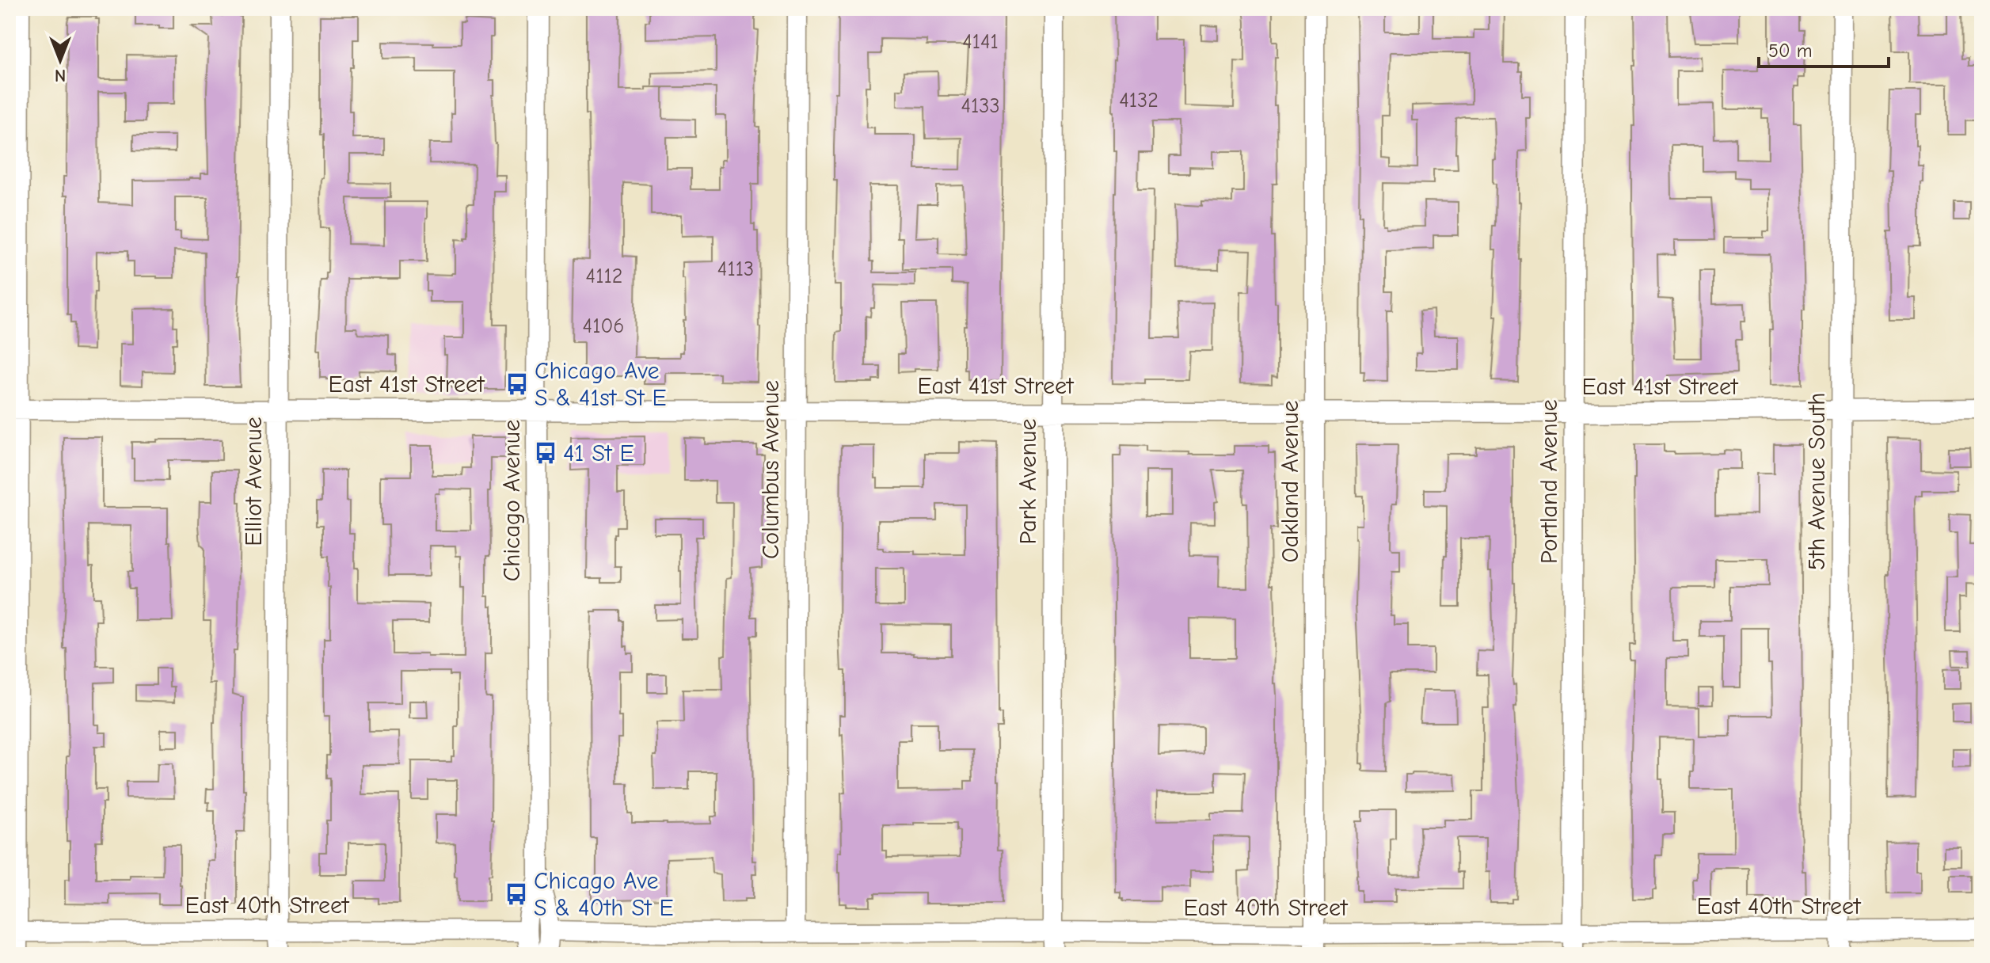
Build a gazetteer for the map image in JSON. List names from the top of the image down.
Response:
{
  "streets": {
    "street": [
      "East 41st Street",
      "Columbus Avenue",
      "Elliot Avenue",
      "Park Avenue",
      "Oakland Avenue",
      "Portland Avenue",
      "5th Avenue South",
      "Chicago Avenue",
      "East 40th Street"
    ]
  },
  "crossings": [
    ["East 41st Street", "Columbus Avenue"],
    ["East 41st Street", "Elliot Avenue"],
    ["East 41st Street", "Park Avenue"],
    ["East 41st Street", "Oakland Avenue"],
    ["East 41st Street", "Portland Avenue"],
    ["East 41st Street", "5th Avenue South"],
    ["East 41st Street", "Chicago Avenue"],
    ["Columbus Avenue", "East 40th Street"],
    ["Elliot Avenue", "East 40th Street"],
    ["Park Avenue", "East 40th Street"],
    ["Oakland Avenue", "East 40th Street"],
    ["Portland Avenue", "East 40th Street"],
    ["5th Avenue South", "East 40th Street"],
    ["Chicago Avenue", "East 40th Street"]
  ],
  "places": {
    "bus stop": ["Chicago Ave S & 41st St E", "41 St E", "Chicago Ave S & 40th St E"]
  },
  "house_numbers": [
    "4141",
    "4132",
    "4133",
    "4113",
    "4112",
    "4106"
  ],
  "scale_bar": "50 m",
  "north": "bottom"
}
